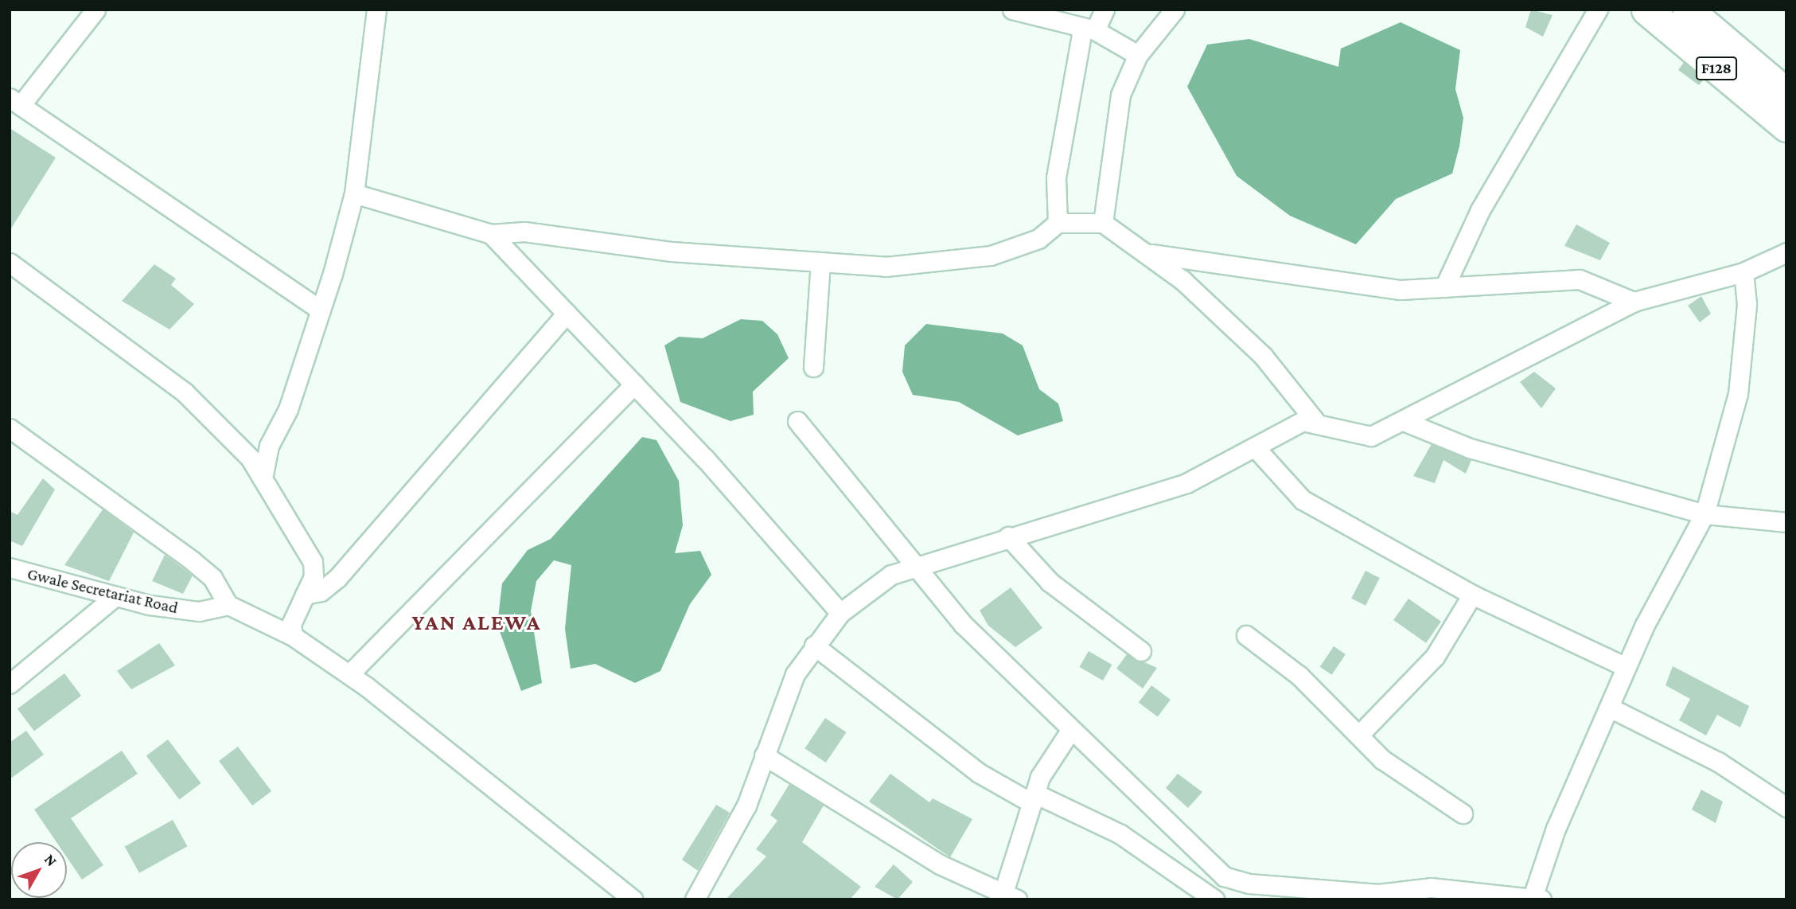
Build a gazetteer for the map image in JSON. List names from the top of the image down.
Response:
{
  "streets": {
    "main road": ["F128"],
    "street": ["Gwale Secretariat Road"]
  },
  "districts": ["YAN ALEWA"],
  "north": "top right"
}
